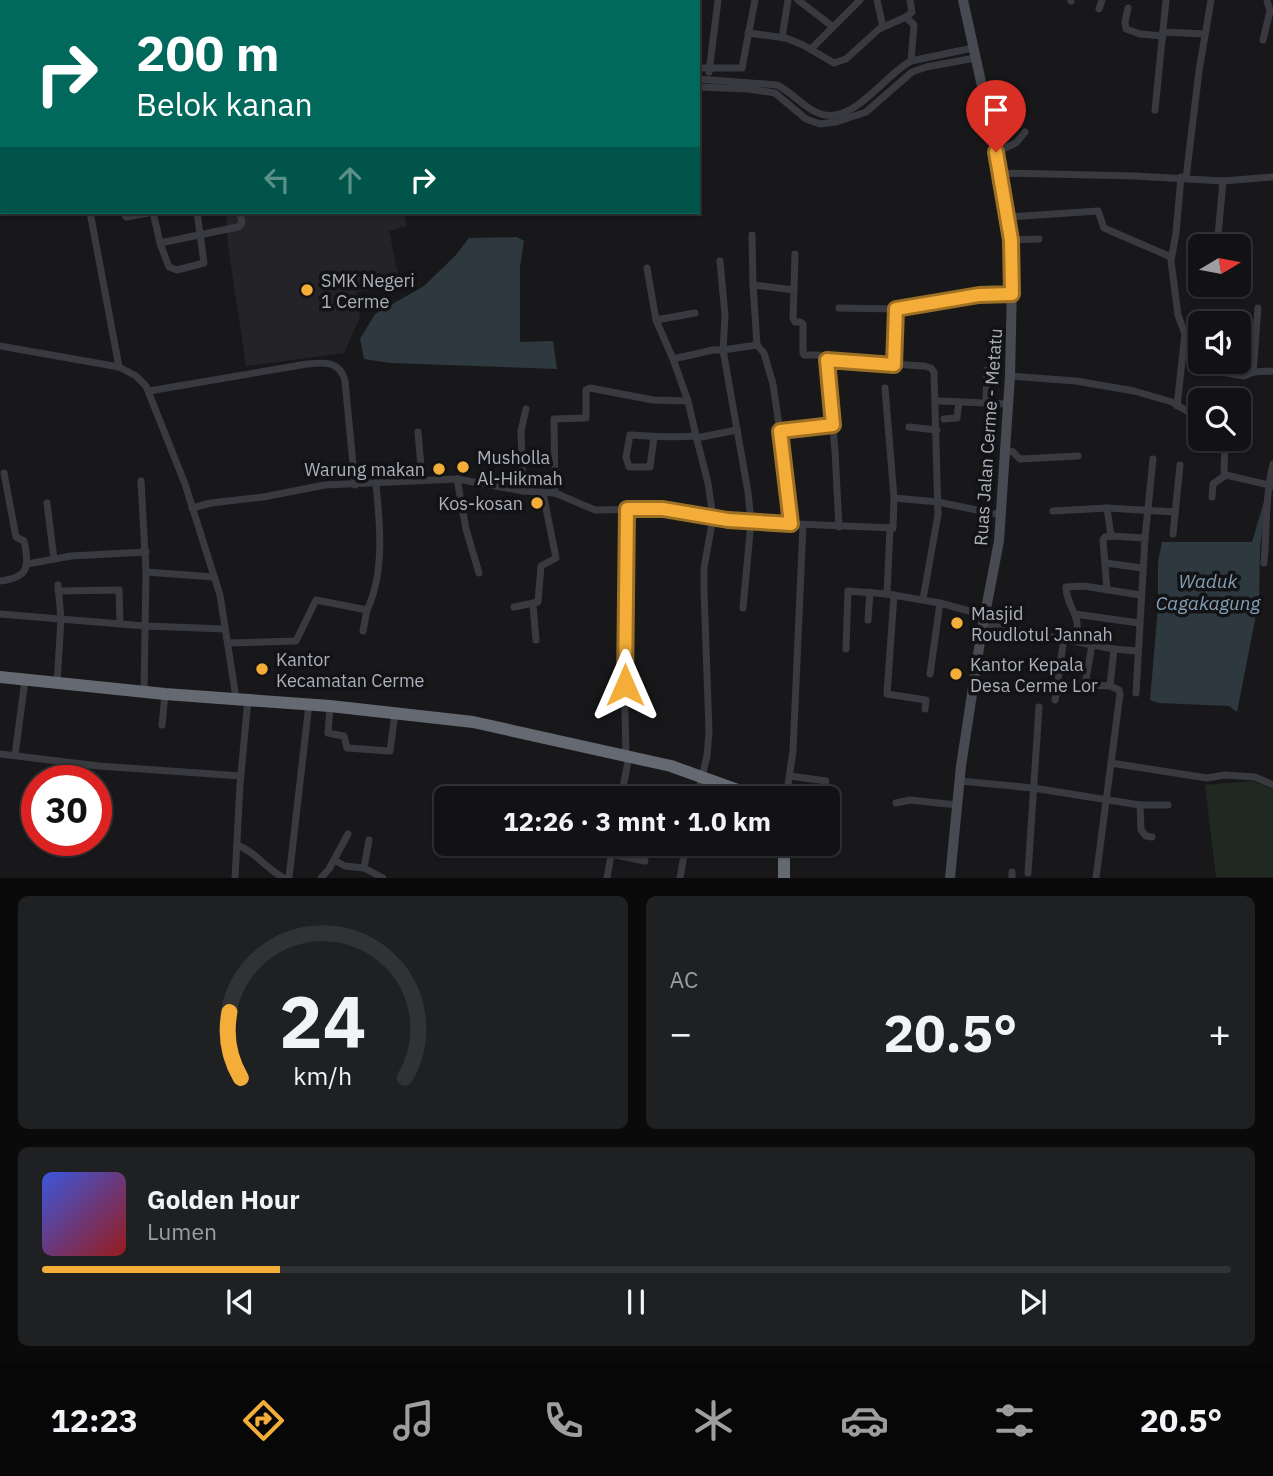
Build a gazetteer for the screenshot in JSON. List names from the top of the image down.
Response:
{
  "streets": {
    "main road": ["Ruas Jalan Cerme - Metatu"]
  },
  "water": ["Waduk Cagakagung"],
  "places": [
    "SMK Negeri 1 Cerme",
    "Musholla Al-Hikmah",
    "Warung makan",
    "Kos-kosan",
    "Masjid Roudlotul Jannah",
    "Kantor Kecamatan Cerme",
    "Kantor Kepala Desa Cerme Lor"
  ],
  "north": "right",
  "page": {
    "turn": ["200 m", "Belok kanan"],
    "limit": "30",
    "trip": "12:26 · 3 mnt · 1.0 km",
    "tile": "AC",
    "heat": ["−", "20.5°", "+"],
    "song": ["Golden Hour", "Lumen"],
    "tabs": ["12:23", "20.5°"],
    "gauge": ["24", "km/h"]
  }
}
